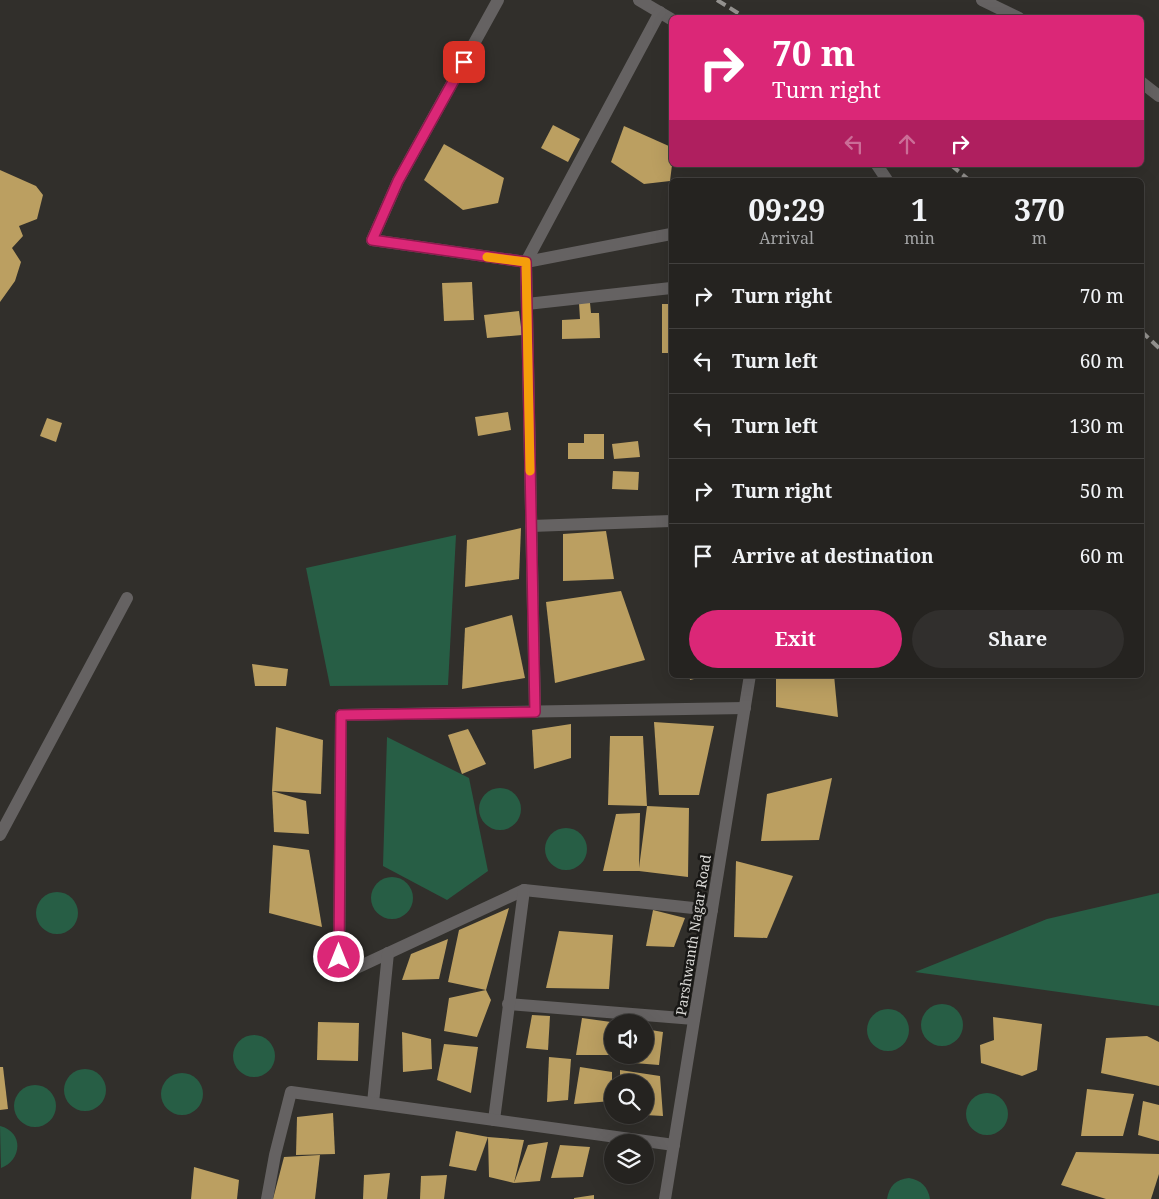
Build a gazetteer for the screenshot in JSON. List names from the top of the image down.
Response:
{
  "streets": {
    "street": ["Parshwanth Nagar Road"]
  },
  "page": {
    "turn": ["70 m", "Turn right"],
    "eta": [
      "09:29",
      "Arrival",
      "1",
      "min",
      "370",
      "m"
    ],
    "list": [
      {
        "name": "Turn right",
        "value": "70 m"
      },
      {
        "name": "Turn left",
        "value": "60 m"
      },
      {
        "name": "Turn left",
        "value": "130 m"
      },
      {
        "name": "Turn right",
        "value": "50 m"
      },
      {
        "name": "Arrive at destination",
        "value": "60 m"
      }
    ],
    "buttons": ["Exit", "Share"]
  }
}
